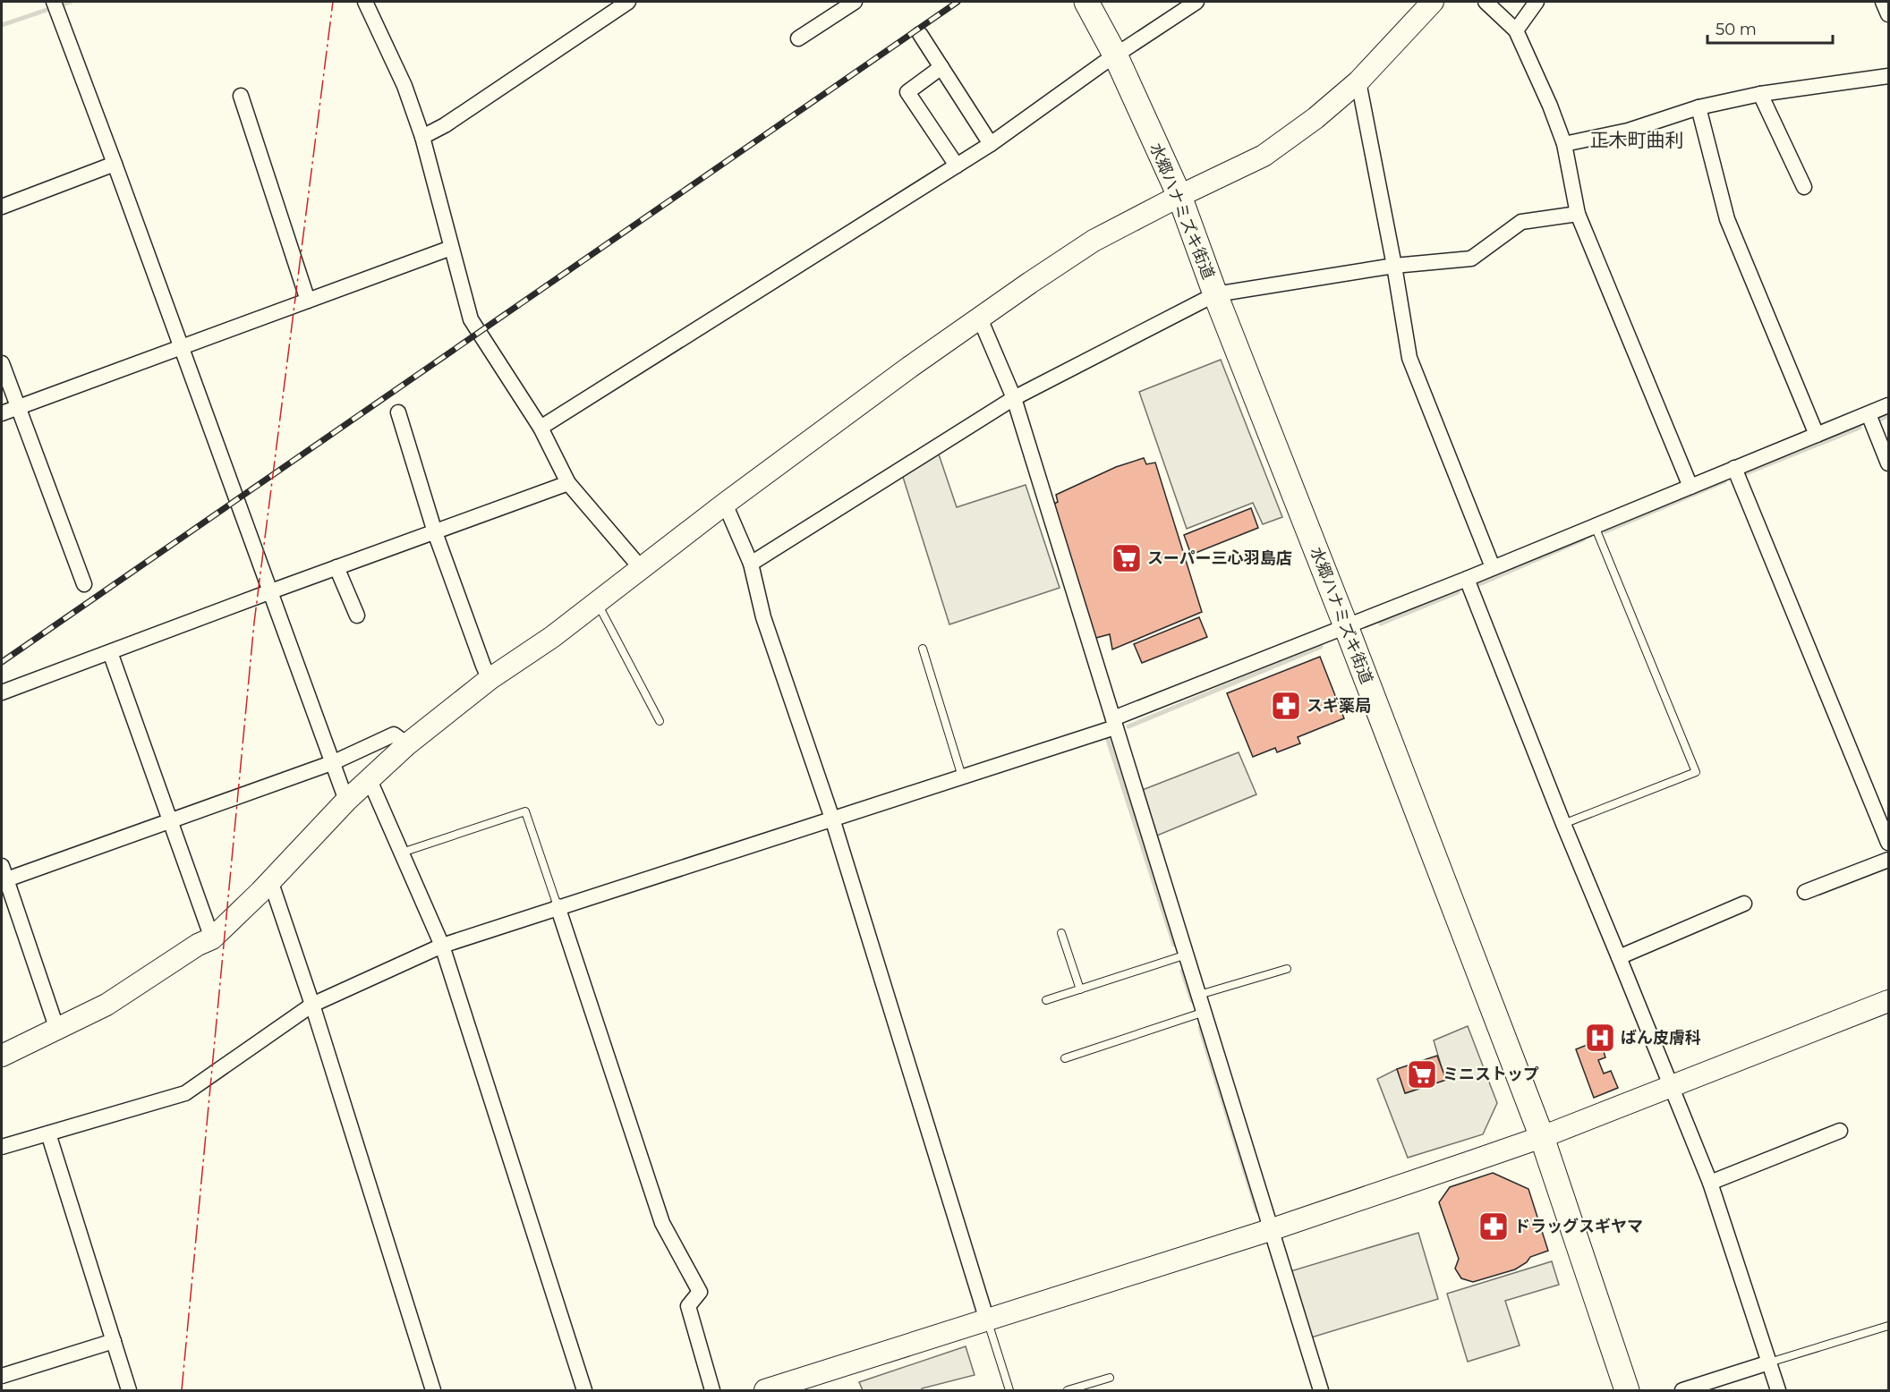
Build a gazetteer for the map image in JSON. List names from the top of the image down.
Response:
{
  "streets": {
    "main road": ["水郷ハナミズキ街道"]
  },
  "districts": ["正木町曲利"],
  "places": {
    "supermarket": ["スーパー三心羽島店", "ミニストップ"],
    "pharmacy": ["スギ薬局", "ドラッグスギヤマ"],
    "hospital": ["ばん皮膚科"]
  },
  "scale_bar": "50 m"
}
